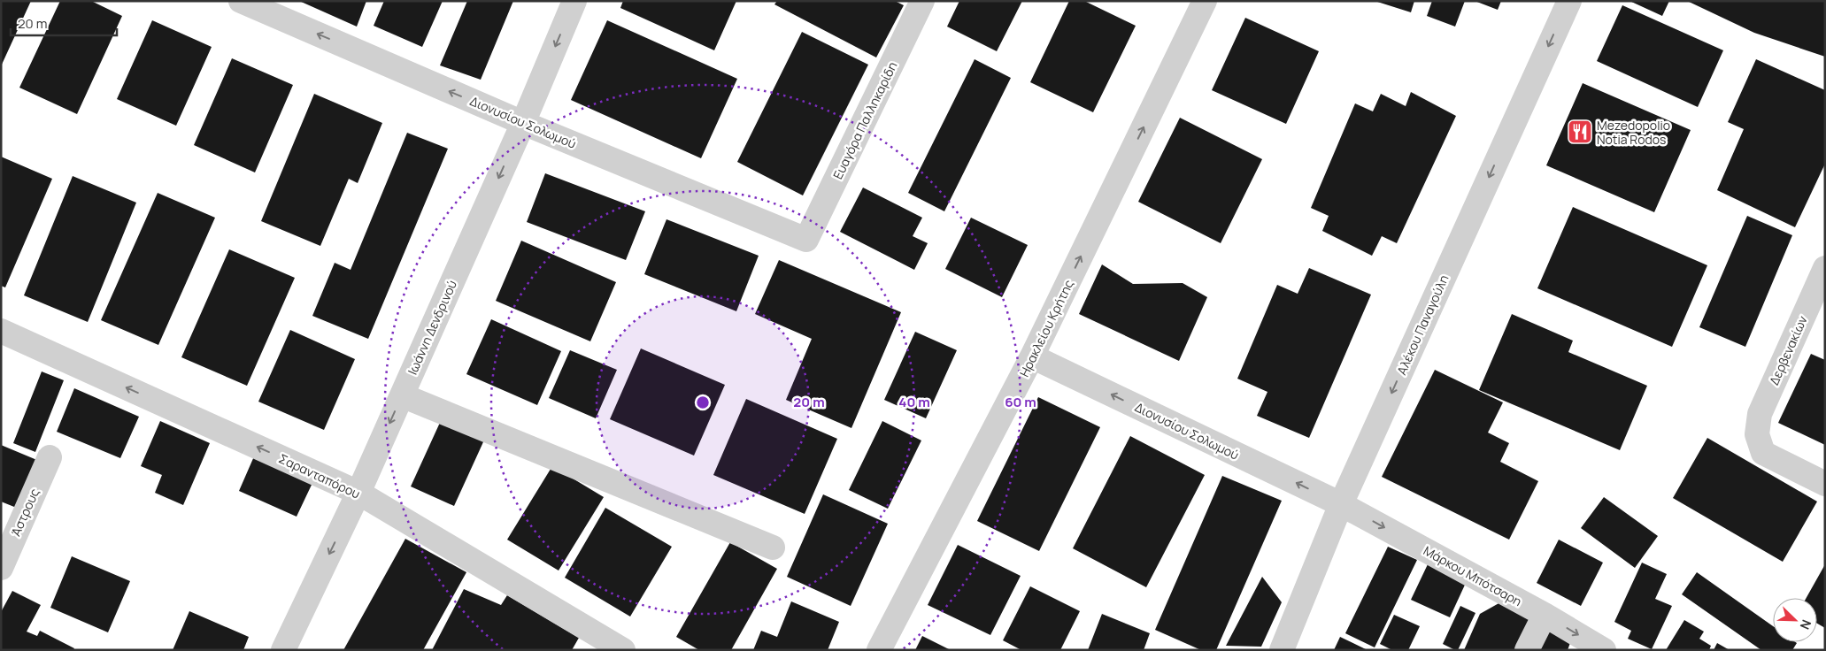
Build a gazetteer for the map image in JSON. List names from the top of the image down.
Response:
{
  "streets": {
    "street": [
      "Ευαγόρα Παλληκαρίδη",
      "Διονυσίου Σολωμού",
      "Αλέκου Παναγούλη",
      "Ιωάννη Δενδρινού",
      "Ηρακλείου Κρήτης",
      "Δερβενακίων",
      "Σαρανταπόρου",
      "Άστρους",
      "Μάρκου Μπότσαρη"
    ]
  },
  "crossings": [
    ["Ευαγόρα Παλληκαρίδη", "Διονυσίου Σολωμού"],
    ["Διονυσίου Σολωμού", "Αλέκου Παναγούλη"],
    ["Διονυσίου Σολωμού", "Ιωάννη Δενδρινού"],
    ["Διονυσίου Σολωμού", "Ηρακλείου Κρήτης"],
    ["Διονυσίου Σολωμού", "Μάρκου Μπότσαρη"],
    ["Αλέκου Παναγούλη", "Μάρκου Μπότσαρη"],
    ["Ιωάννη Δενδρινού", "Σαρανταπόρου"]
  ],
  "one_way": [
    "Διονυσίου Σολωμού",
    "Αλέκου Παναγούλη",
    "Ιωάννη Δενδρινού",
    "Ηρακλείου Κρήτης",
    "Σαρανταπόρου",
    "Μάρκου Μπότσαρη"
  ],
  "places": {
    "restaurant": ["Mezedopolio Notia Rodos"]
  },
  "scale_bar": "20 m",
  "north": "bottom right",
  "rings": ["20 m", "40 m", "60 m"]
}
